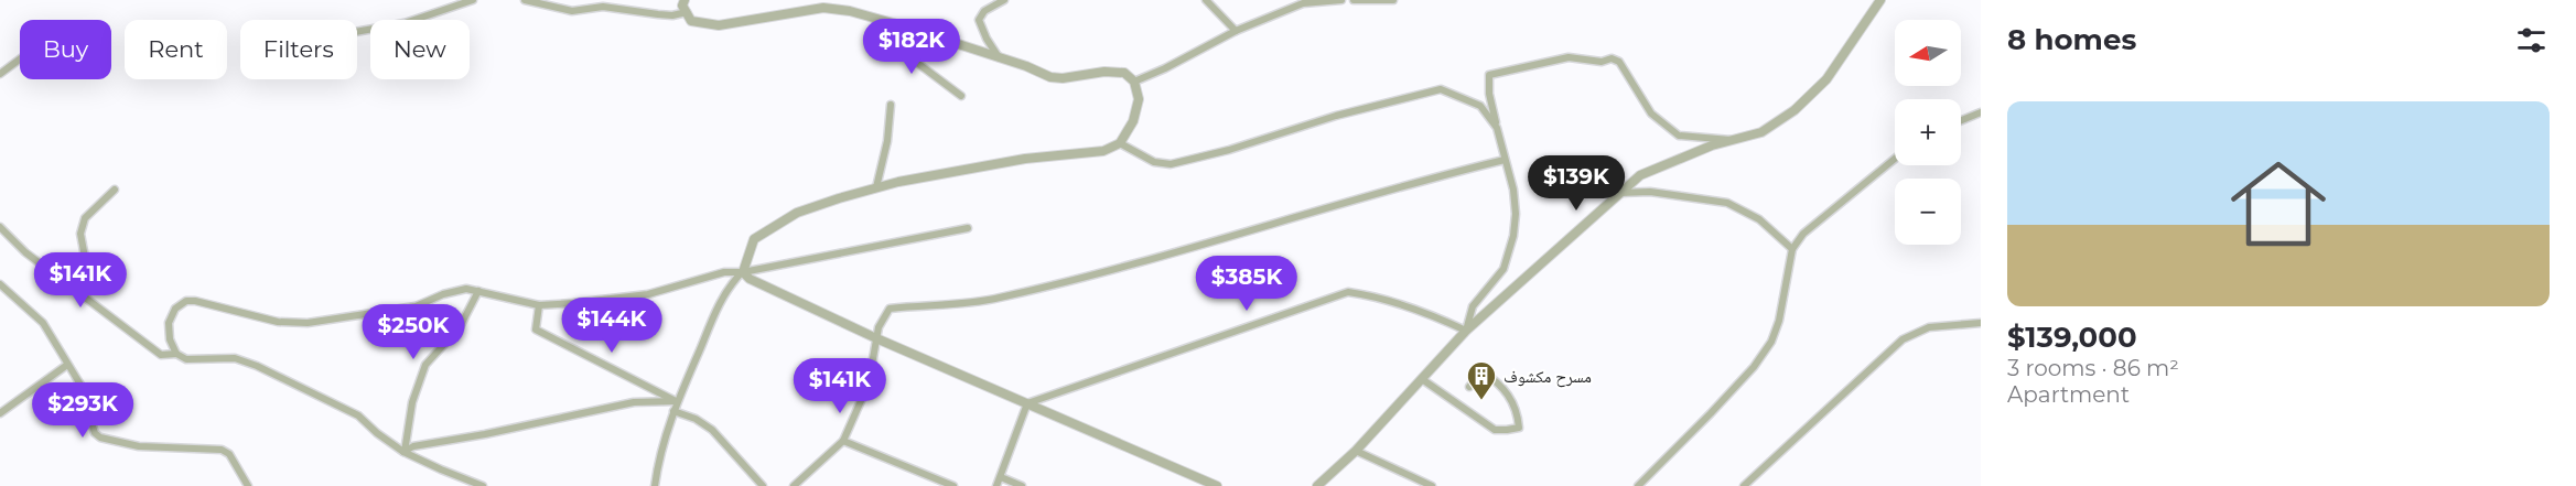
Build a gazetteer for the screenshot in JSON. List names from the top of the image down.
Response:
{
  "places": {
    "building": ["مسرح مكشوف"]
  },
  "north": "left",
  "page": {
    "heading": "8 homes",
    "price": [
      "$182K",
      "$139K",
      "$141K",
      "$385K",
      "$144K",
      "$250K",
      "$141K",
      "$293K"
    ],
    "map_buttons": ["+", "−"],
    "chip": [
      "Buy",
      "Rent",
      "Filters",
      "New"
    ],
    "list": [
      {
        "name": "$139,000",
        "note": "3 rooms · 86 m² · Apartment"
      }
    ]
  }
}
